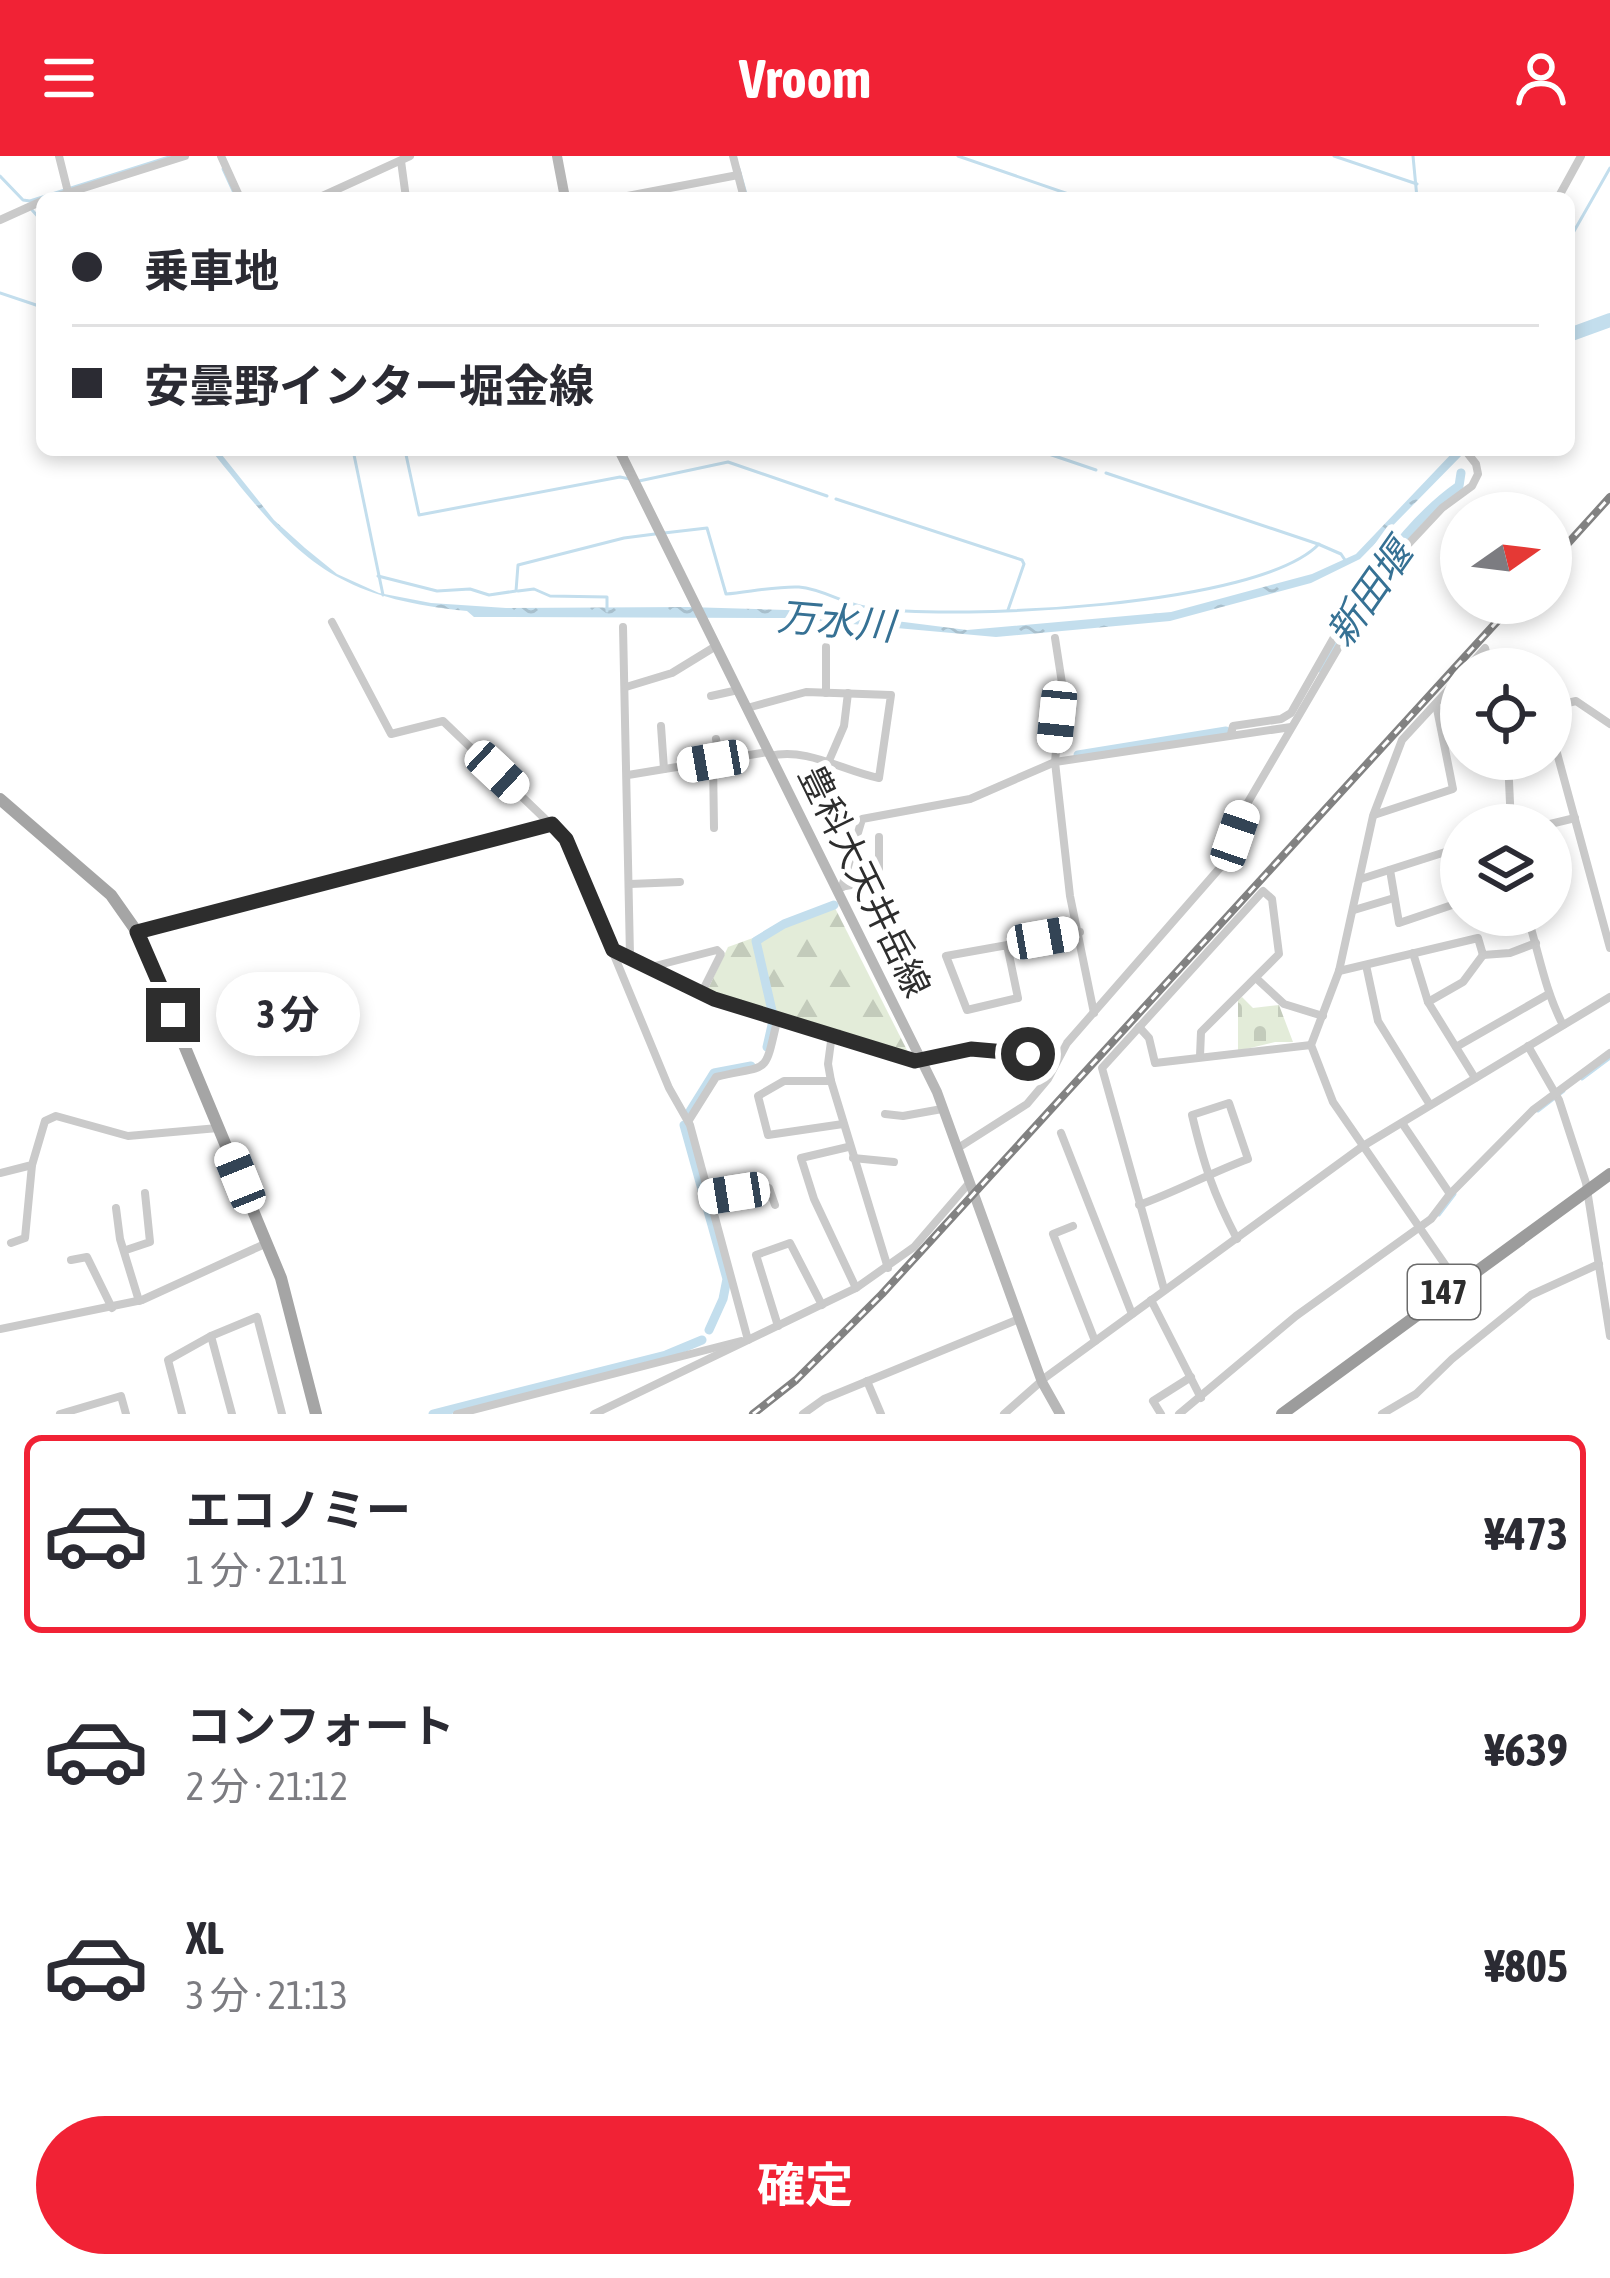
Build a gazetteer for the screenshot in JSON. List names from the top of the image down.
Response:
{
  "streets": {
    "highway": ["147"],
    "main road": ["豊科大天井岳線"]
  },
  "water": ["新田堰", "万水川"],
  "north": "right",
  "page": {
    "header": "Vroom",
    "banner": ["乗車地", "安曇野インター堀金線"],
    "bubble": "3 分",
    "list": [
      {
        "name": "エコノミー",
        "note": "1 分 · 21:11",
        "value": "¥473"
      },
      {
        "name": "コンフォート",
        "note": "2 分 · 21:12",
        "value": "¥639"
      },
      {
        "name": "XL",
        "note": "3 分 · 21:13",
        "value": "¥805"
      }
    ],
    "buttons": "確定"
  }
}
